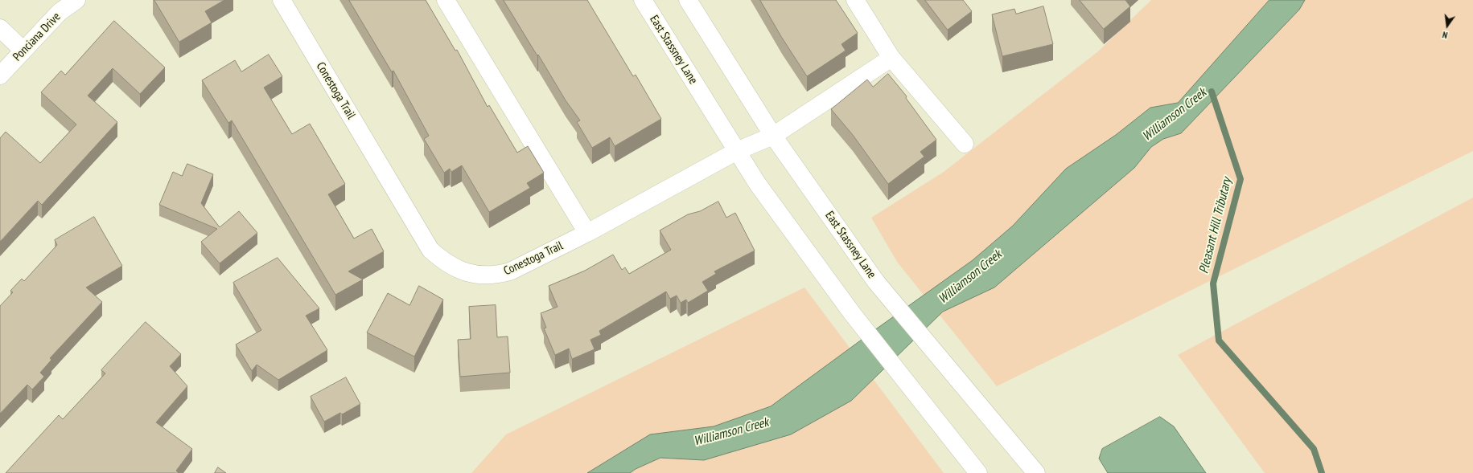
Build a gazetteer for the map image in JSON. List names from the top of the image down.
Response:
{
  "streets": {
    "main road": ["Ponciana Drive", "East Stassney Lane", "Conestoga Trail"]
  },
  "crossings": [
    ["East Stassney Lane", "Conestoga Trail"]
  ],
  "water": ["Williamson Creek", "Pleasant Hill Tributary"],
  "north": "bottom"
}
